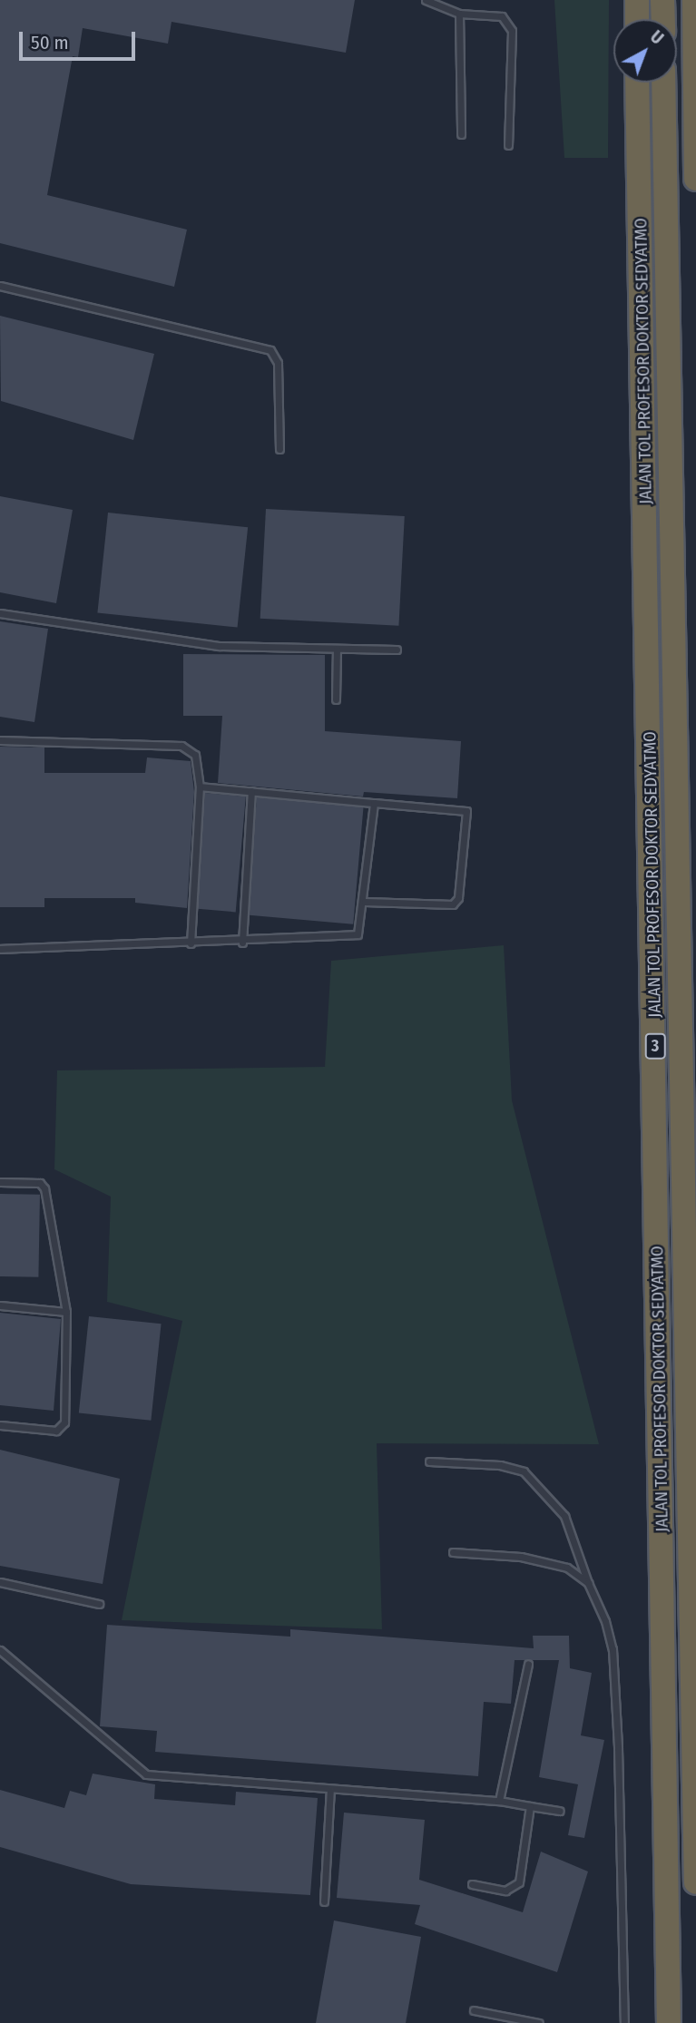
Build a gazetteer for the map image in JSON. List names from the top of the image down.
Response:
{
  "streets": {
    "highway": ["JALAN TOL PROFESOR DOKTOR SEDYATMO", "3"]
  },
  "scale_bar": "50 m",
  "north": "top right"
}
